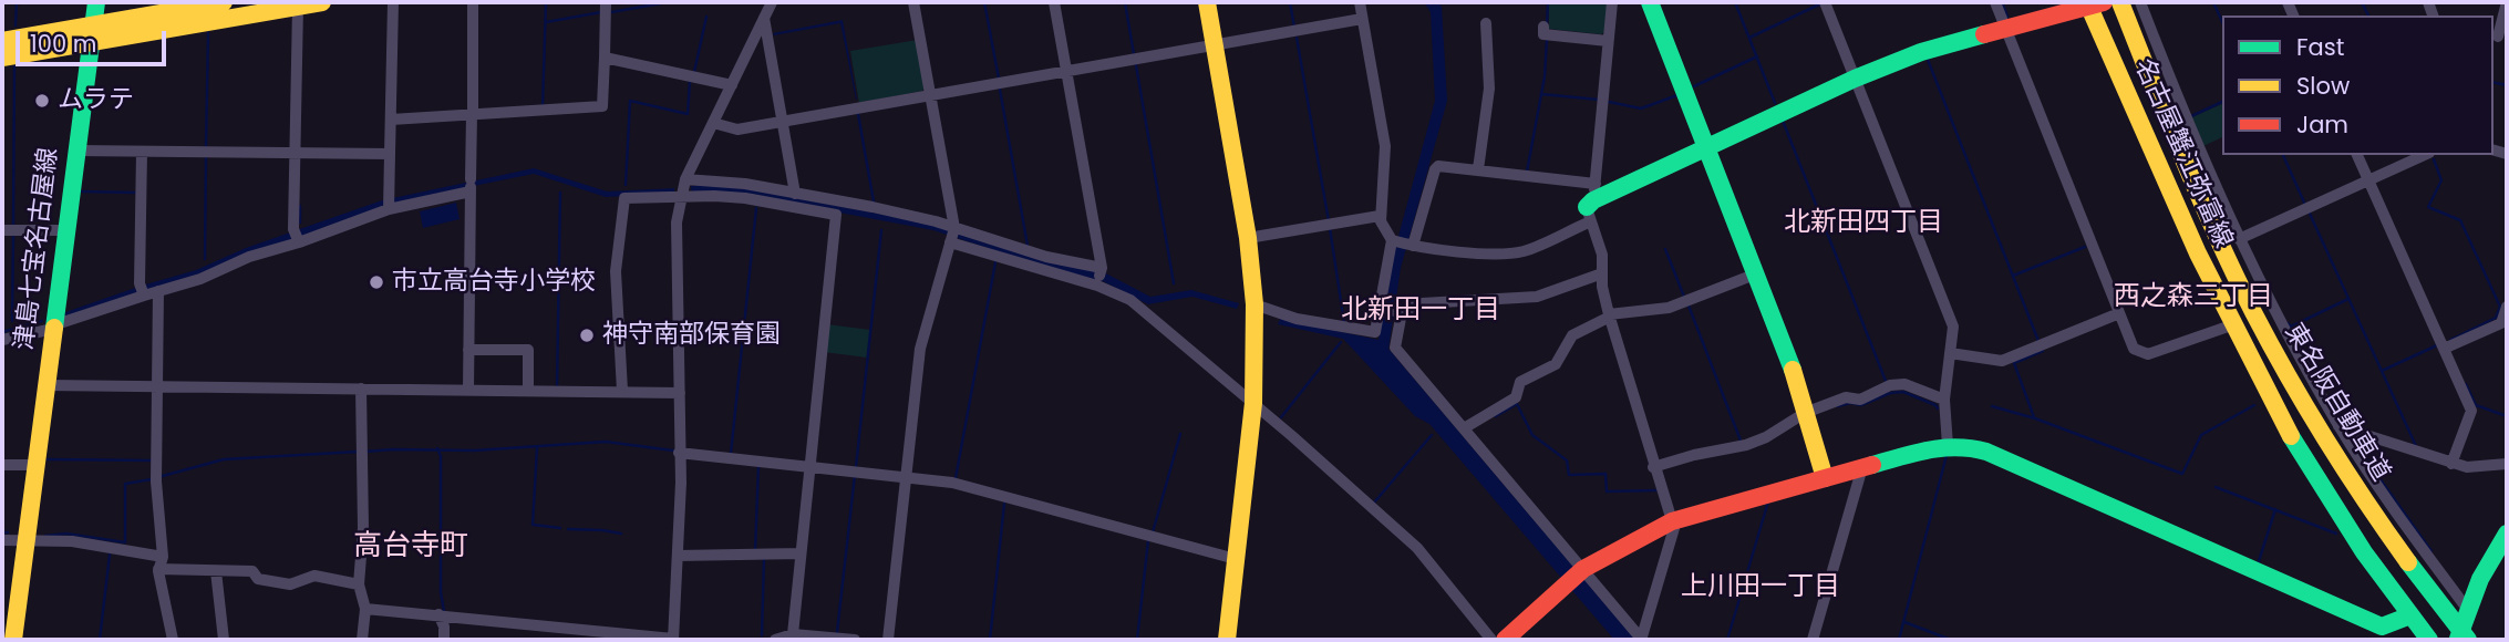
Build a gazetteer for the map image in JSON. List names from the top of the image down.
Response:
{
  "streets": {
    "main road": ["名古屋蟹江弥富線", "津島七宝名古屋線", "東名阪自動車道"]
  },
  "crossings": [
    ["名古屋蟹江弥富線", "東名阪自動車道"]
  ],
  "districts": [
    "北新田四丁目",
    "西之森三丁目",
    "北新田一丁目",
    "高台寺町",
    "上川田一丁目"
  ],
  "places": ["ムラテ", "市立高台寺小学校", "神守南部保育園"],
  "legend": ["Fast", "Slow", "Jam"],
  "scale_bar": "100 m"
}
